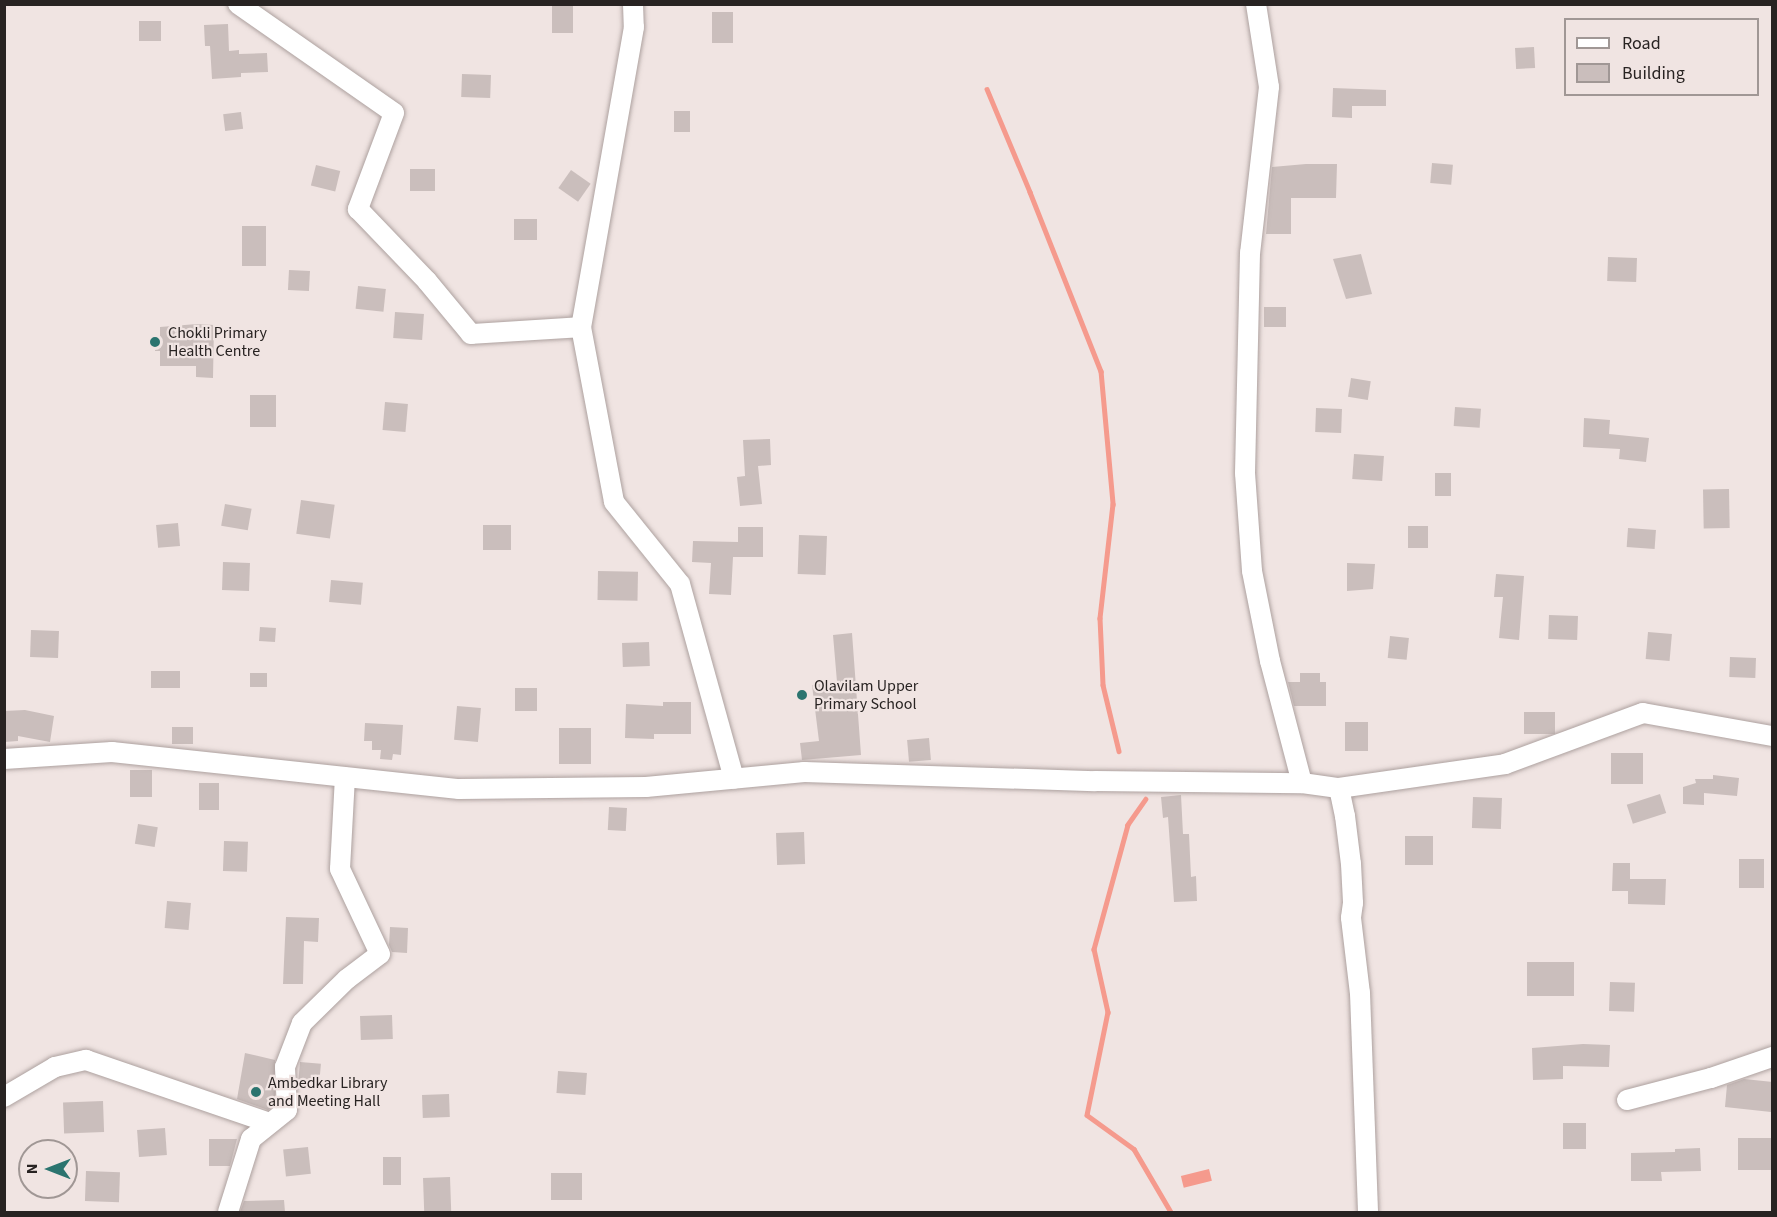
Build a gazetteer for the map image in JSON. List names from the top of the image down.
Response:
{
  "places": ["Chokli Primary Health Centre", "Olavilam Upper Primary School", "Ambedkar Library and Meeting Hall"],
  "legend": ["Road", "Building"],
  "north": "left"
}
